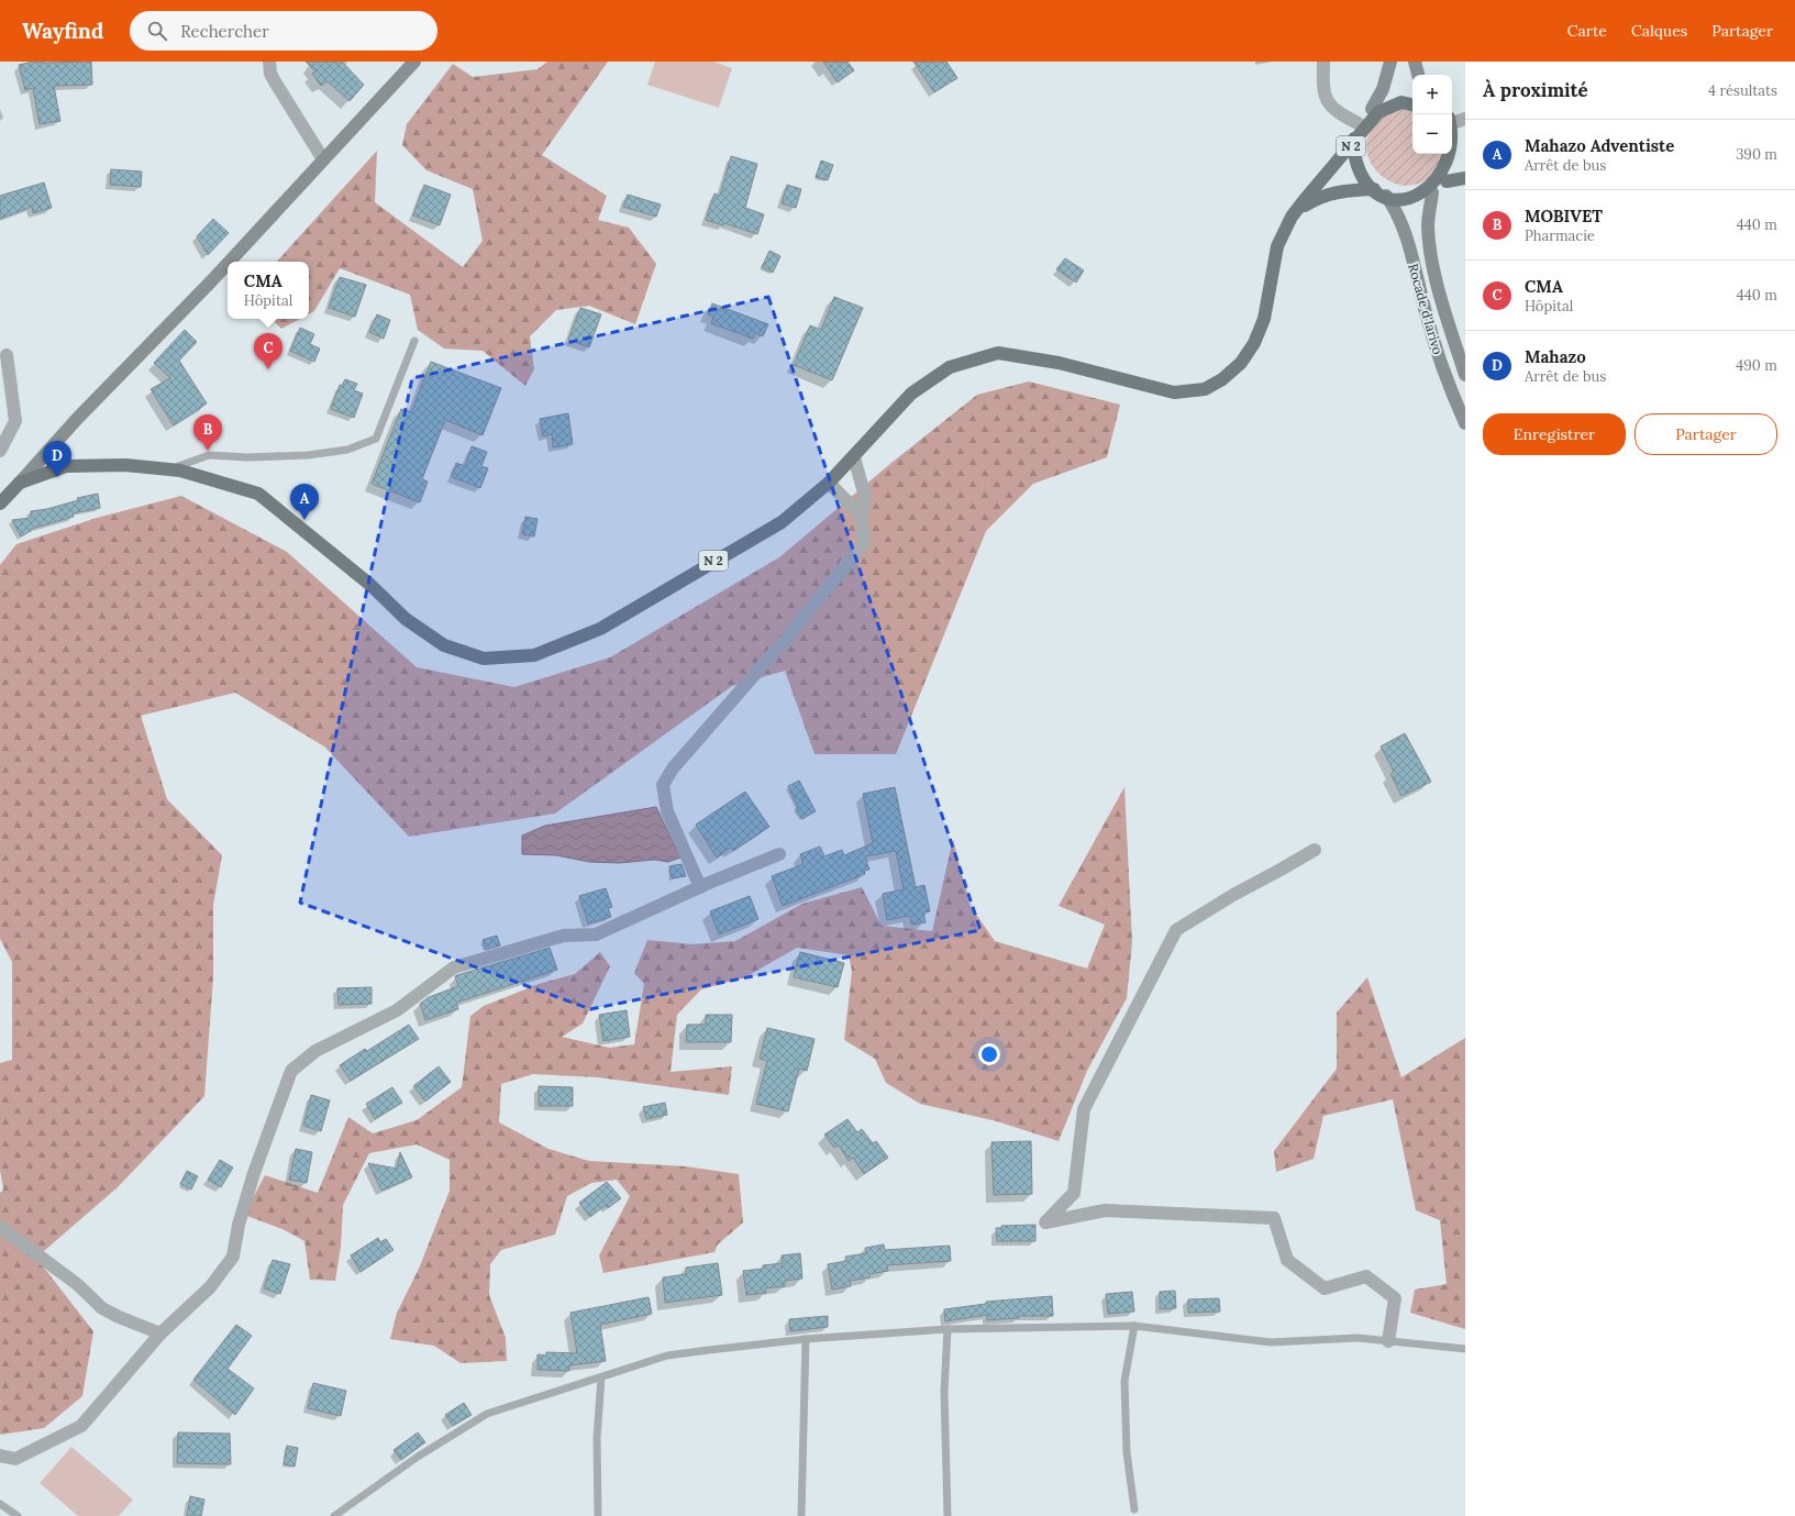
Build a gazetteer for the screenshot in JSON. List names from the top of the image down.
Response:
{
  "streets": {
    "main road": ["N 2"],
    "street": ["Rocade d'Iarivo"]
  },
  "crossings": [
    ["N 2", "Rocade d'Iarivo"]
  ],
  "page": {
    "header": "Wayfind",
    "search": "Rechercher",
    "nav": ["Carte", "Calques", "Partager"],
    "heading": ["À proximité", "4 résultats"],
    "map_buttons": ["+", "−"],
    "list": [
      {
        "mark": "A",
        "name": "Mahazo Adventiste",
        "note": "Arrêt de bus",
        "value": "390 m"
      },
      {
        "mark": "B",
        "name": "MOBIVET",
        "note": "Pharmacie",
        "value": "440 m"
      },
      {
        "mark": "C",
        "name": "CMA",
        "note": "Hôpital",
        "value": "440 m"
      },
      {
        "mark": "D",
        "name": "Mahazo",
        "note": "Arrêt de bus",
        "value": "490 m"
      }
    ],
    "popup": ["CMA", "Hôpital"],
    "pins": [
      "C",
      "B",
      "D",
      "A"
    ],
    "buttons": ["Enregistrer", "Partager"]
  }
}
